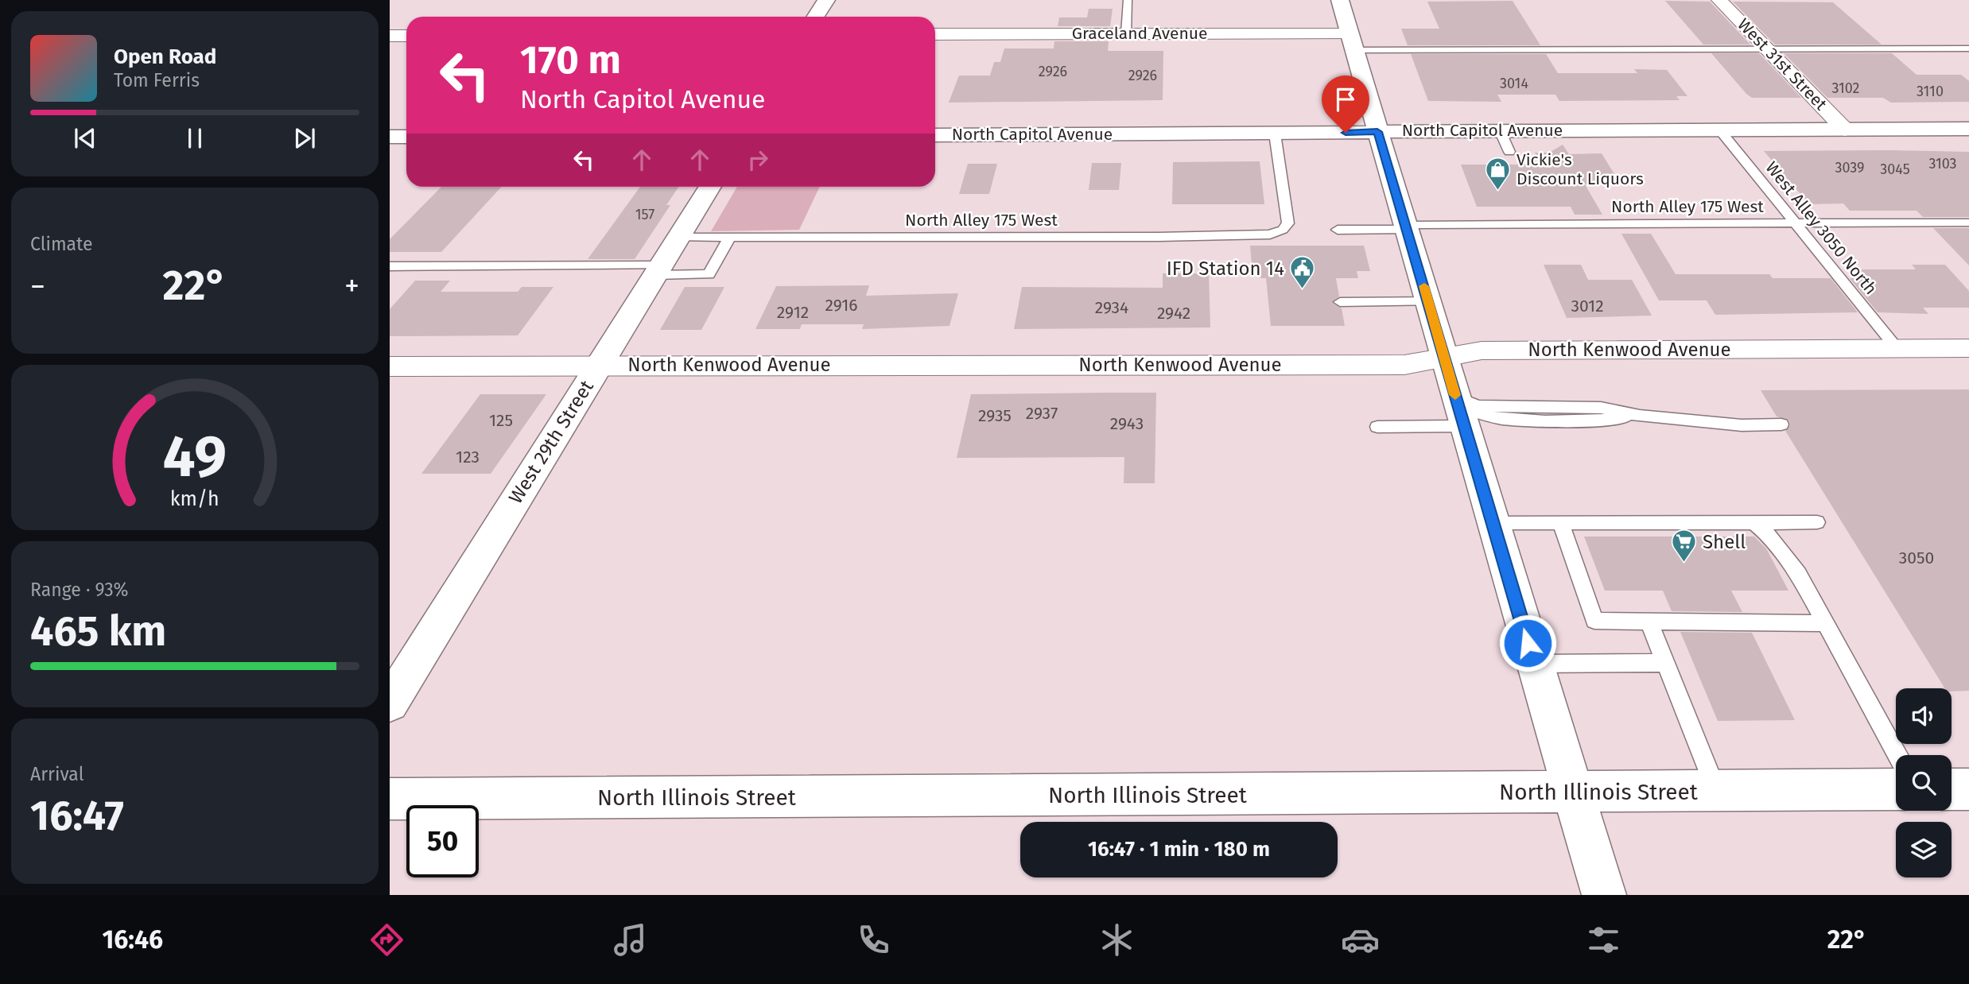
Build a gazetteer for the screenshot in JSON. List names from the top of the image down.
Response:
{
  "streets": {
    "main road": ["North Capitol Avenue", "West 29th Street", "North Illinois Street"],
    "street": ["Graceland Avenue", "West 31st Street", "North Kenwood Avenue"],
    "lane": ["North Alley 175 West", "West Alley 3050 North"]
  },
  "crossings": [
    ["West 31st Street", "North Capitol Avenue"],
    ["North Capitol Avenue", "North Alley 175 West"],
    ["North Capitol Avenue", "West Alley 3050 North"],
    ["North Alley 175 West", "West Alley 3050 North"],
    ["North Alley 175 West", "West 29th Street"],
    ["West Alley 3050 North", "North Kenwood Avenue"],
    ["North Kenwood Avenue", "West 29th Street"]
  ],
  "places": {
    "shop": ["Vickie's Discount Liquors"],
    "public building": ["IFD Station 14"],
    "supermarket": ["Shell"]
  },
  "house_numbers": [
    "2926",
    "2926",
    "3014",
    "3102",
    "3110",
    "3103",
    "3039",
    "3045",
    "157",
    "2916",
    "3012",
    "2934",
    "2912",
    "2942",
    "2937",
    "2935",
    "125",
    "2943",
    "123",
    "3050"
  ],
  "page": {
    "turn": ["170 m", "North Capitol Avenue"],
    "song": ["Open Road", "Tom Ferris"],
    "tile": [
      "Climate",
      ["Range · 93%", "465 km"],
      ["Arrival", "16:47"]
    ],
    "heat": ["−", "22°", "+"],
    "limit": "50",
    "trip": "16:47 · 1 min · 180 m",
    "tabs": ["16:46", "22°"],
    "gauge": ["49", "km/h"]
  }
}
